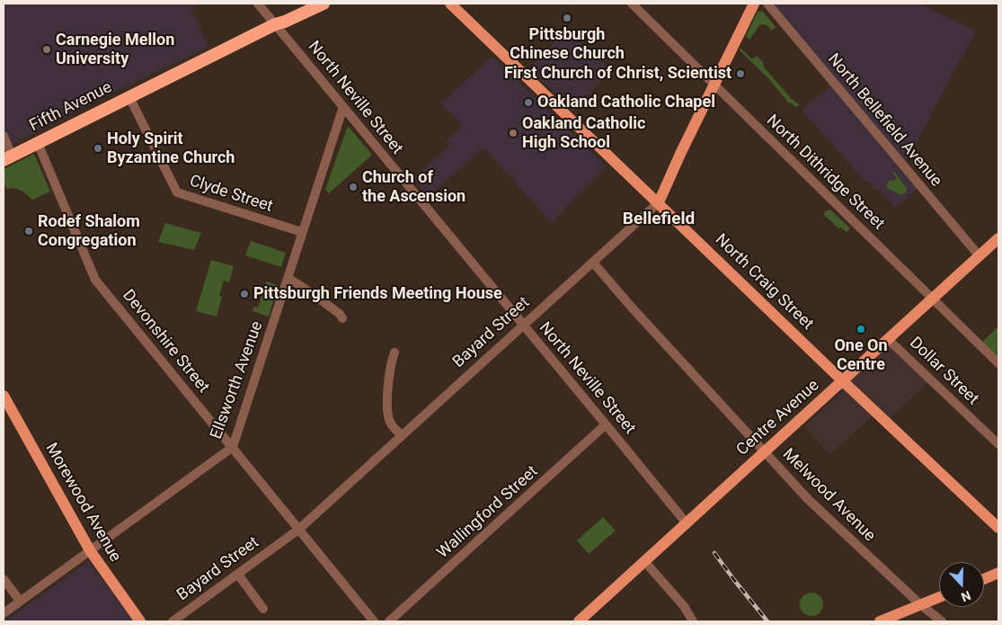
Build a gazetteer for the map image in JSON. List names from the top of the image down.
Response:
{
  "streets": {
    "highway": ["Fifth Avenue"],
    "main road": [
      "North Craig Street",
      "Bayard Street",
      "Centre Avenue",
      "Morewood Avenue"
    ],
    "street": [
      "North Neville Street",
      "North Bellefield Avenue",
      "North Dithridge Street",
      "Clyde Street",
      "Devonshire Street",
      "Dollar Street",
      "Ellsworth Avenue",
      "Melwood Avenue",
      "Wallingford Street"
    ]
  },
  "crossings": [
    ["North Neville Street", "Fifth Avenue"],
    ["North Neville Street", "Bayard Street"],
    ["North Neville Street", "Ellsworth Avenue"],
    ["North Neville Street", "Centre Avenue"],
    ["North Neville Street", "Wallingford Street"],
    ["Fifth Avenue", "Clyde Street"],
    ["Fifth Avenue", "Devonshire Street"],
    ["North Bellefield Avenue", "Centre Avenue"],
    ["North Dithridge Street", "Bayard Street"],
    ["North Dithridge Street", "Centre Avenue"],
    ["Clyde Street", "Ellsworth Avenue"],
    ["North Craig Street", "Bayard Street"],
    ["North Craig Street", "Centre Avenue"],
    ["Bayard Street", "Devonshire Street"],
    ["Bayard Street", "Melwood Avenue"],
    ["Devonshire Street", "Ellsworth Avenue"],
    ["Dollar Street", "Centre Avenue"],
    ["Ellsworth Avenue", "Morewood Avenue"],
    ["Centre Avenue", "Melwood Avenue"]
  ],
  "districts": ["Bellefield"],
  "places": [
    "Pittsburgh Chinese Church",
    "Carnegie Mellon University",
    "First Church of Christ, Scientist",
    "Oakland Catholic Chapel",
    "Oakland Catholic High School",
    "Holy Spirit Byzantine Church",
    "Church of the Ascension",
    "Rodef Shalom Congregation",
    "Pittsburgh Friends Meeting House",
    "One On Centre"
  ],
  "north": "bottom"
}
